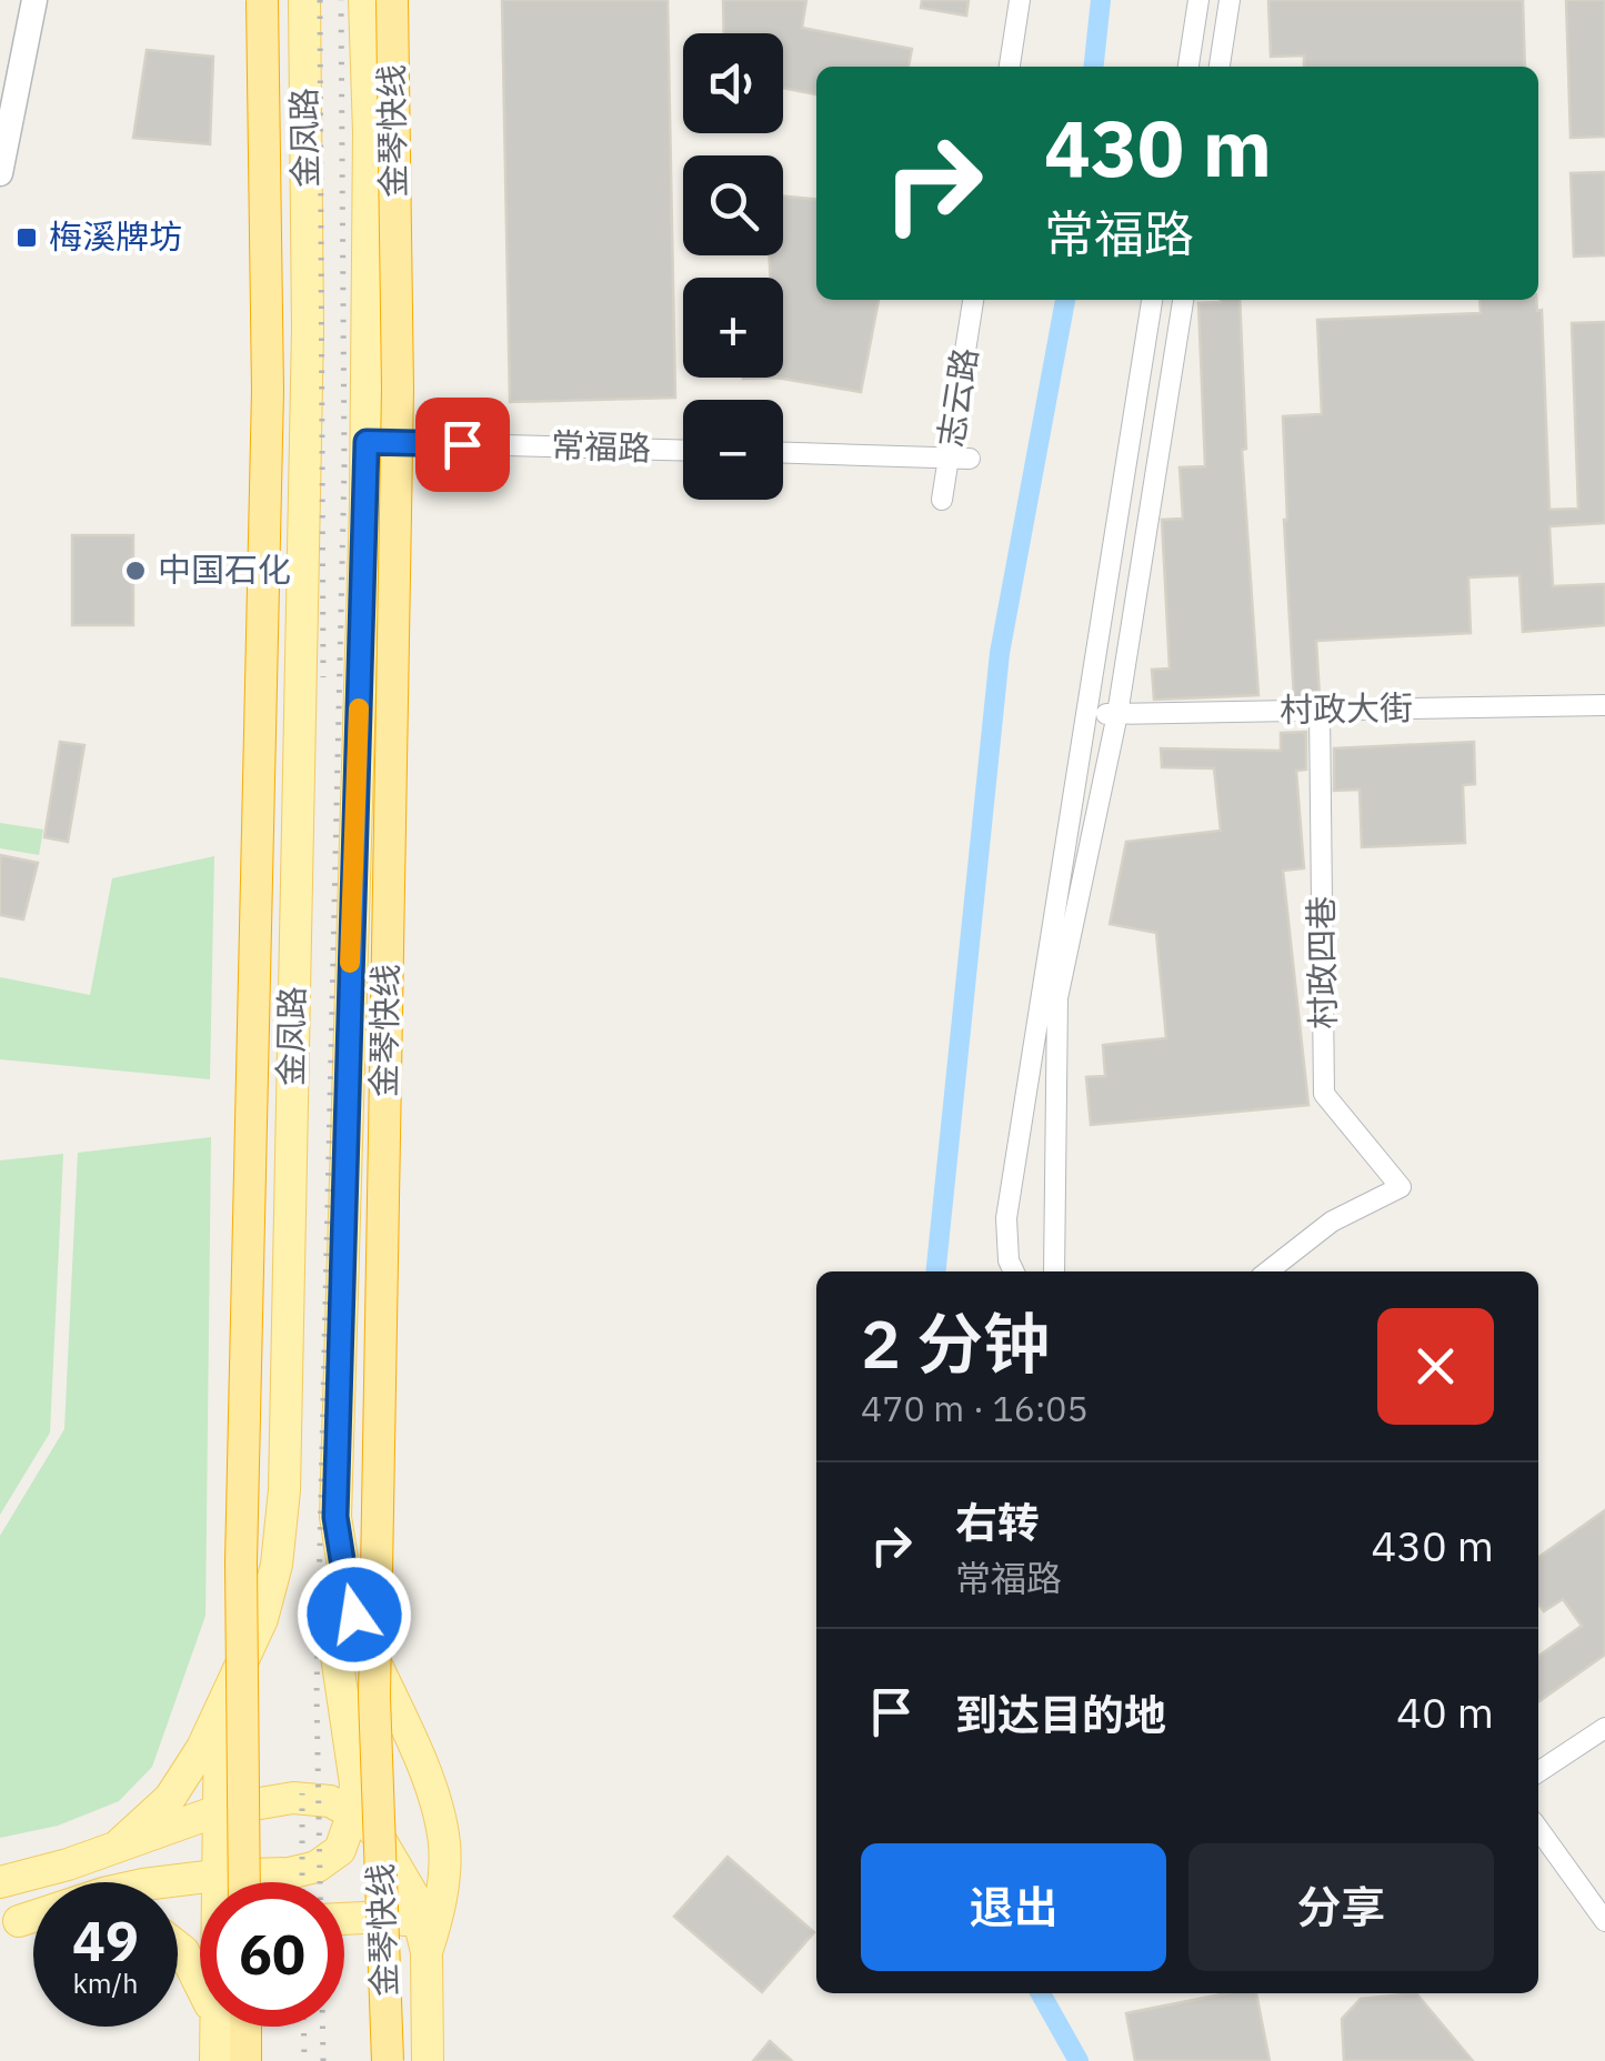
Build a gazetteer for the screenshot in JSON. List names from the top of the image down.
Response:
{
  "streets": {
    "highway": ["金琴快线"],
    "main road": ["金凤路"],
    "street": [
      "志云路",
      "常福路",
      "村政大街",
      "村政四巷"
    ]
  },
  "crossings": [
    ["金凤路", "常福路"],
    ["村政大街", "村政四巷"]
  ],
  "places": {
    "transit": ["梅溪牌坊"],
    "other": ["中国石化"]
  },
  "page": {
    "map_buttons": ["+", "−"],
    "turn": ["430 m", "常福路"],
    "heading": ["2 分钟", "470 m · 16:05"],
    "list": [
      {
        "name": "右转",
        "note": "常福路",
        "value": "430 m"
      },
      {
        "name": "到达目的地",
        "value": "40 m"
      }
    ],
    "buttons": ["退出", "分享"],
    "speed": "49 km/h",
    "limit": "60"
  }
}
